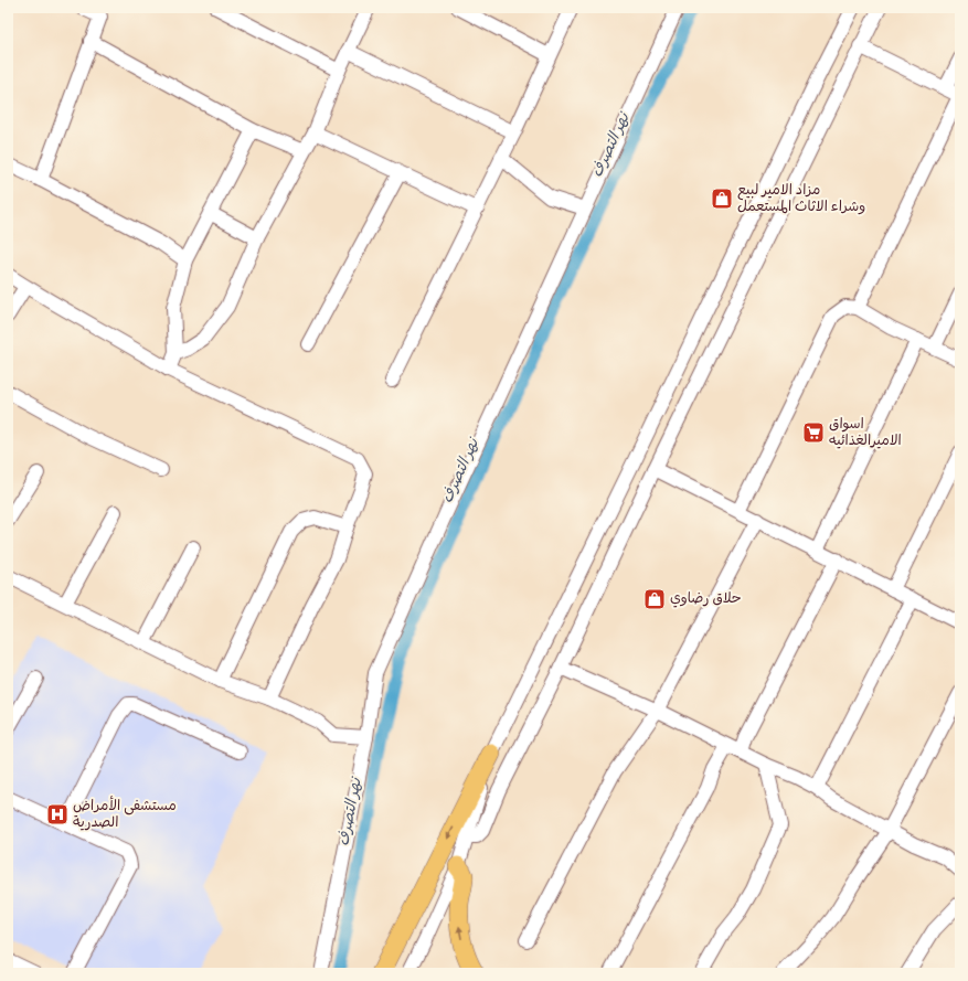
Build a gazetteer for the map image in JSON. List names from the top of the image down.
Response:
{
  "water": ["نهر التصرف"],
  "places": {
    "shop": ["مزاد الامير لبيع وشراء الاثاث المستعمل", "حلاق رضاوي"],
    "supermarket": ["اسواق الاميرالغذائيه"],
    "hospital": ["مستشفى الأمراض الصدرية"]
  }
}
